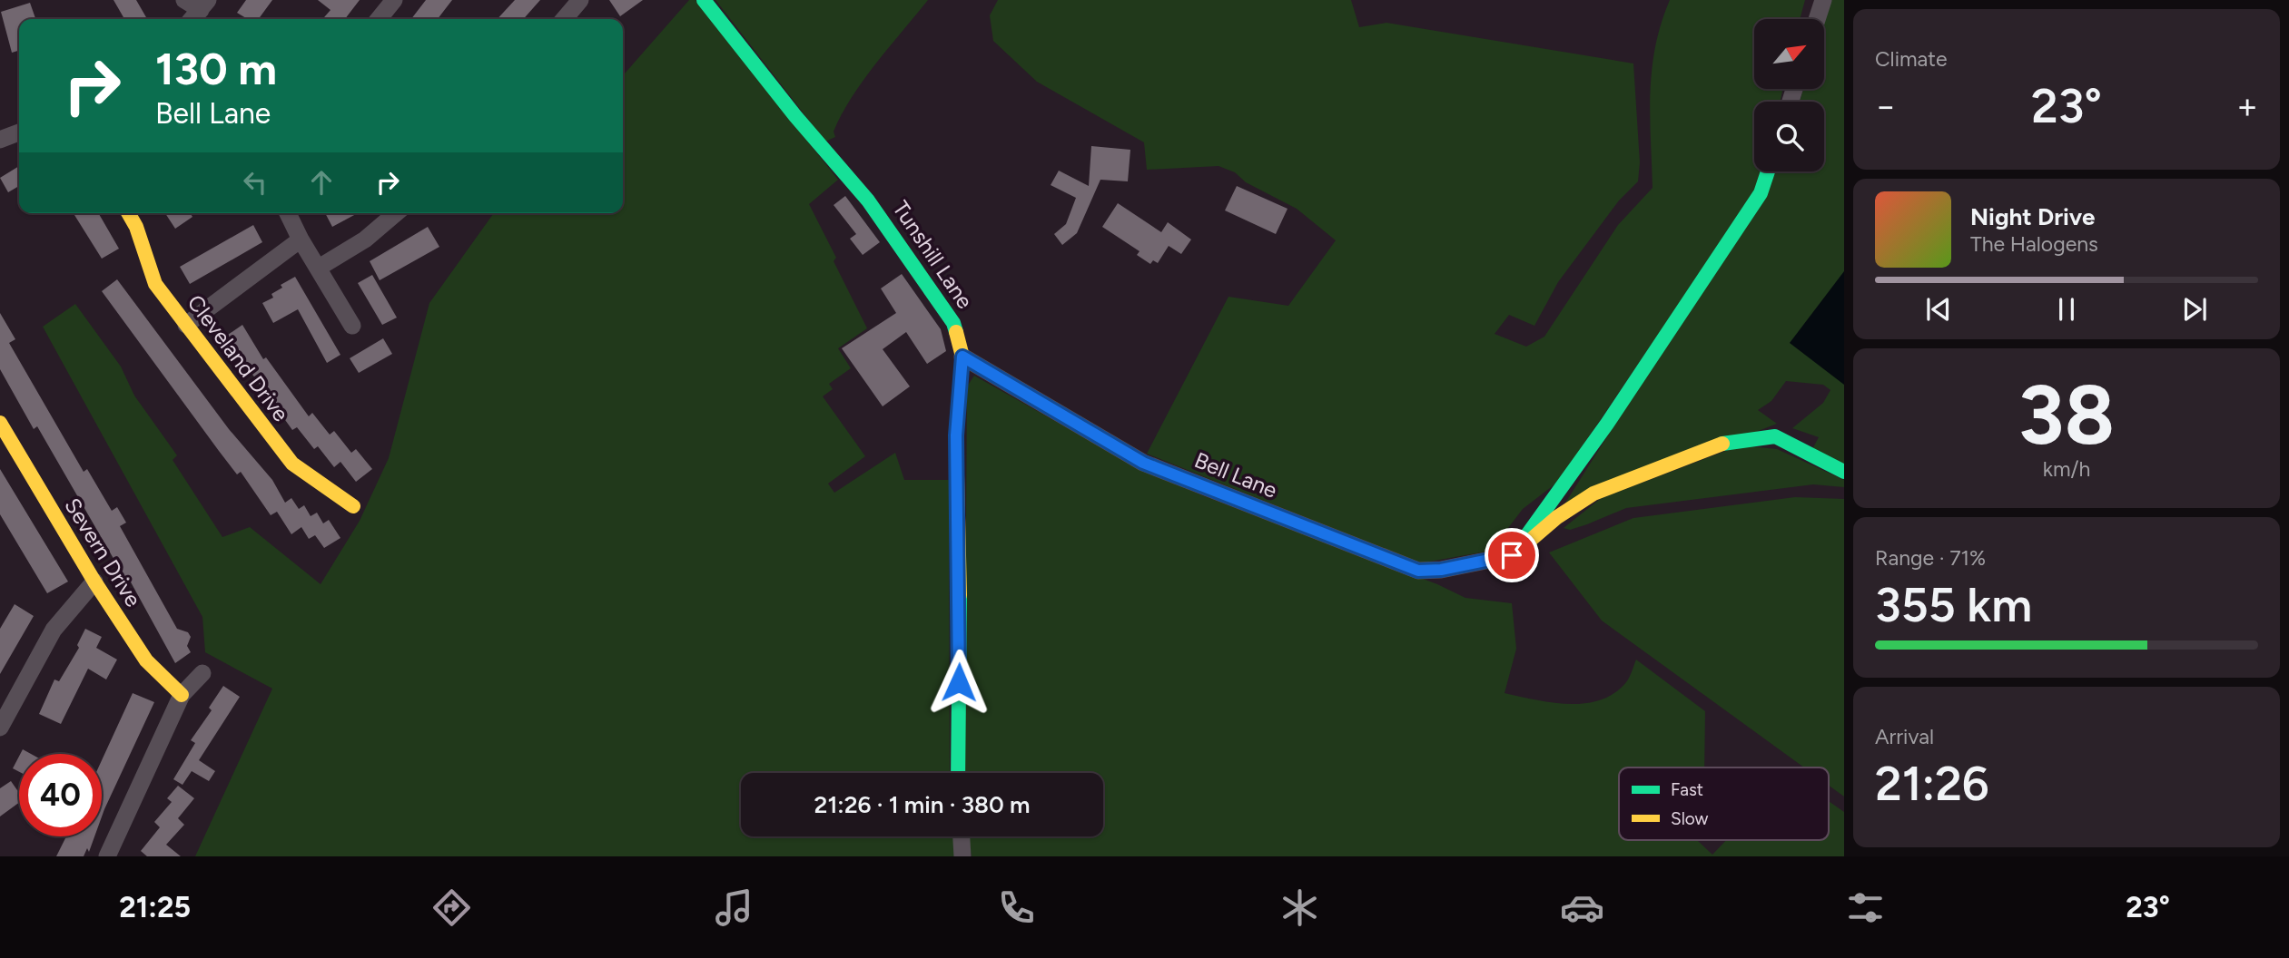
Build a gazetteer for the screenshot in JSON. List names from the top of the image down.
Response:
{
  "streets": {
    "street": [
      "Tunshill Lane",
      "Cleveland Drive",
      "Bell Lane",
      "Severn Drive"
    ]
  },
  "crossings": [
    ["Tunshill Lane", "Bell Lane"]
  ],
  "legend": ["Fast", "Slow"],
  "north": "top right",
  "page": {
    "tile": [
      "Climate",
      ["38", "km/h"],
      ["Range · 71%", "355 km"],
      ["Arrival", "21:26"]
    ],
    "turn": ["130 m", "Bell Lane"],
    "heat": ["−", "23°", "+"],
    "song": ["Night Drive", "The Halogens"],
    "limit": "40",
    "trip": "21:26 · 1 min · 380 m",
    "tabs": ["21:25", "23°"]
  }
}
